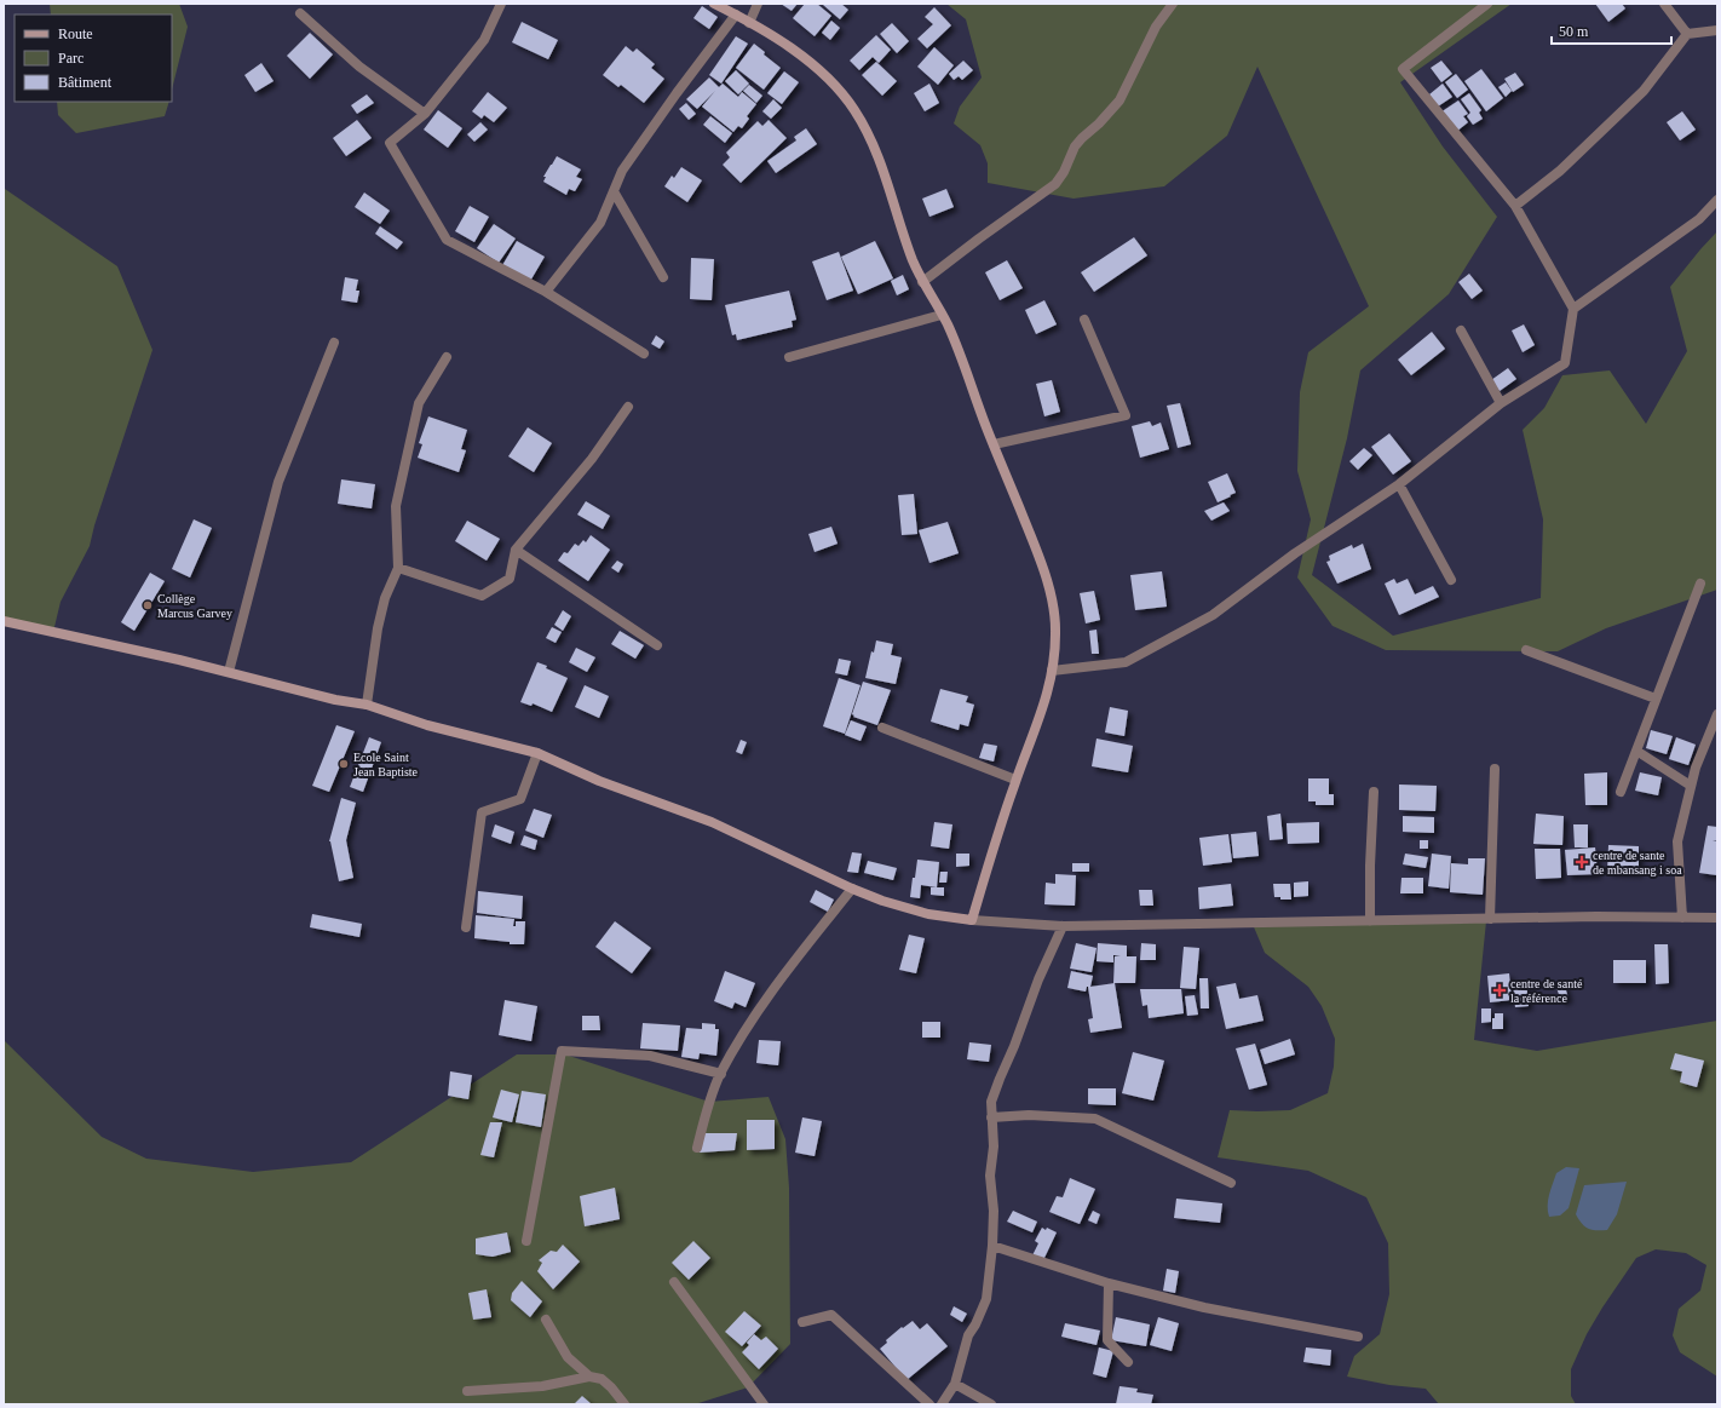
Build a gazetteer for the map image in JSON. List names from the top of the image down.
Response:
{
  "places": {
    "other": ["Collège Marcus Garvey", "Ecole Saint Jean Baptiste"],
    "health": ["centre de sante de mbansang i soa", "centre de santé la référence"]
  },
  "legend": ["Route", "Parc", "Bâtiment"],
  "scale_bar": "50 m"
}
